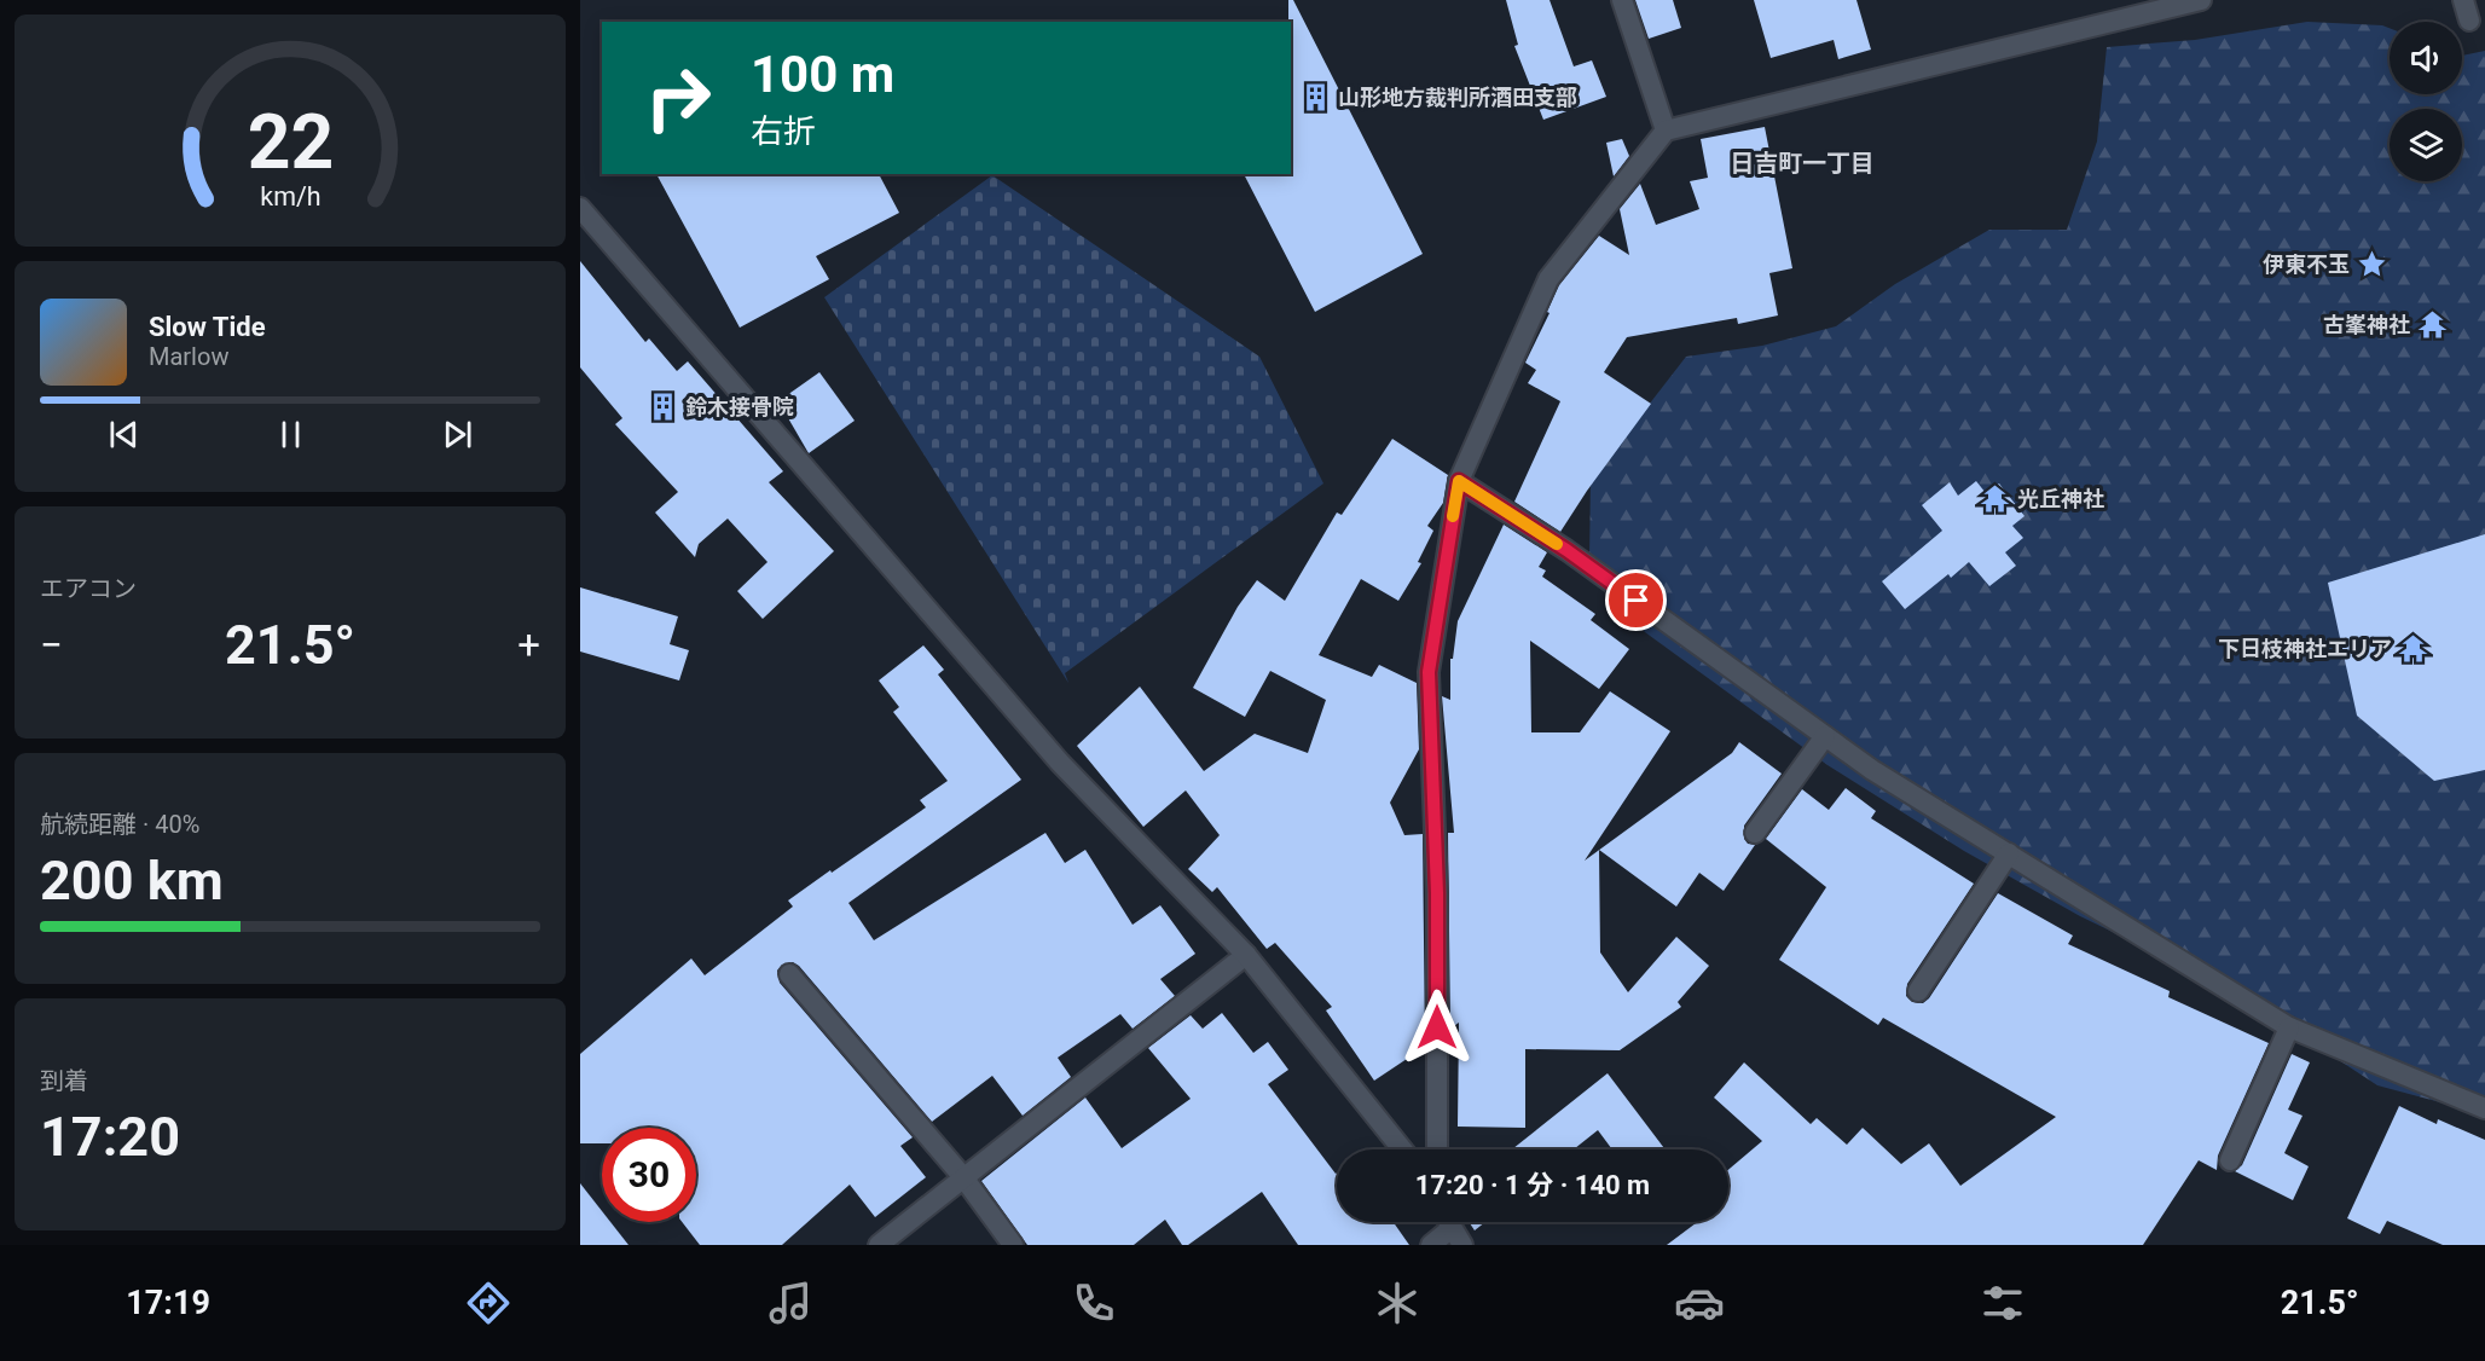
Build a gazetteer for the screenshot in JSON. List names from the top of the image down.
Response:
{
  "districts": ["日吉町一丁目"],
  "places": {
    "building": ["山形地方裁判所酒田支部", "鈴木接骨院"],
    "place": ["伊東不玉"],
    "temple": ["古峯神社", "光丘神社", "下日枝神社エリア"]
  },
  "page": {
    "turn": ["100 m", "右折"],
    "song": ["Slow Tide", "Marlow"],
    "tile": [
      "エアコン",
      ["航続距離 · 40%", "200 km"],
      ["到着", "17:20"]
    ],
    "heat": ["−", "21.5°", "+"],
    "limit": "30",
    "trip": "17:20 · 1 分 · 140 m",
    "tabs": ["17:19", "21.5°"],
    "gauge": ["22", "km/h"]
  }
}
